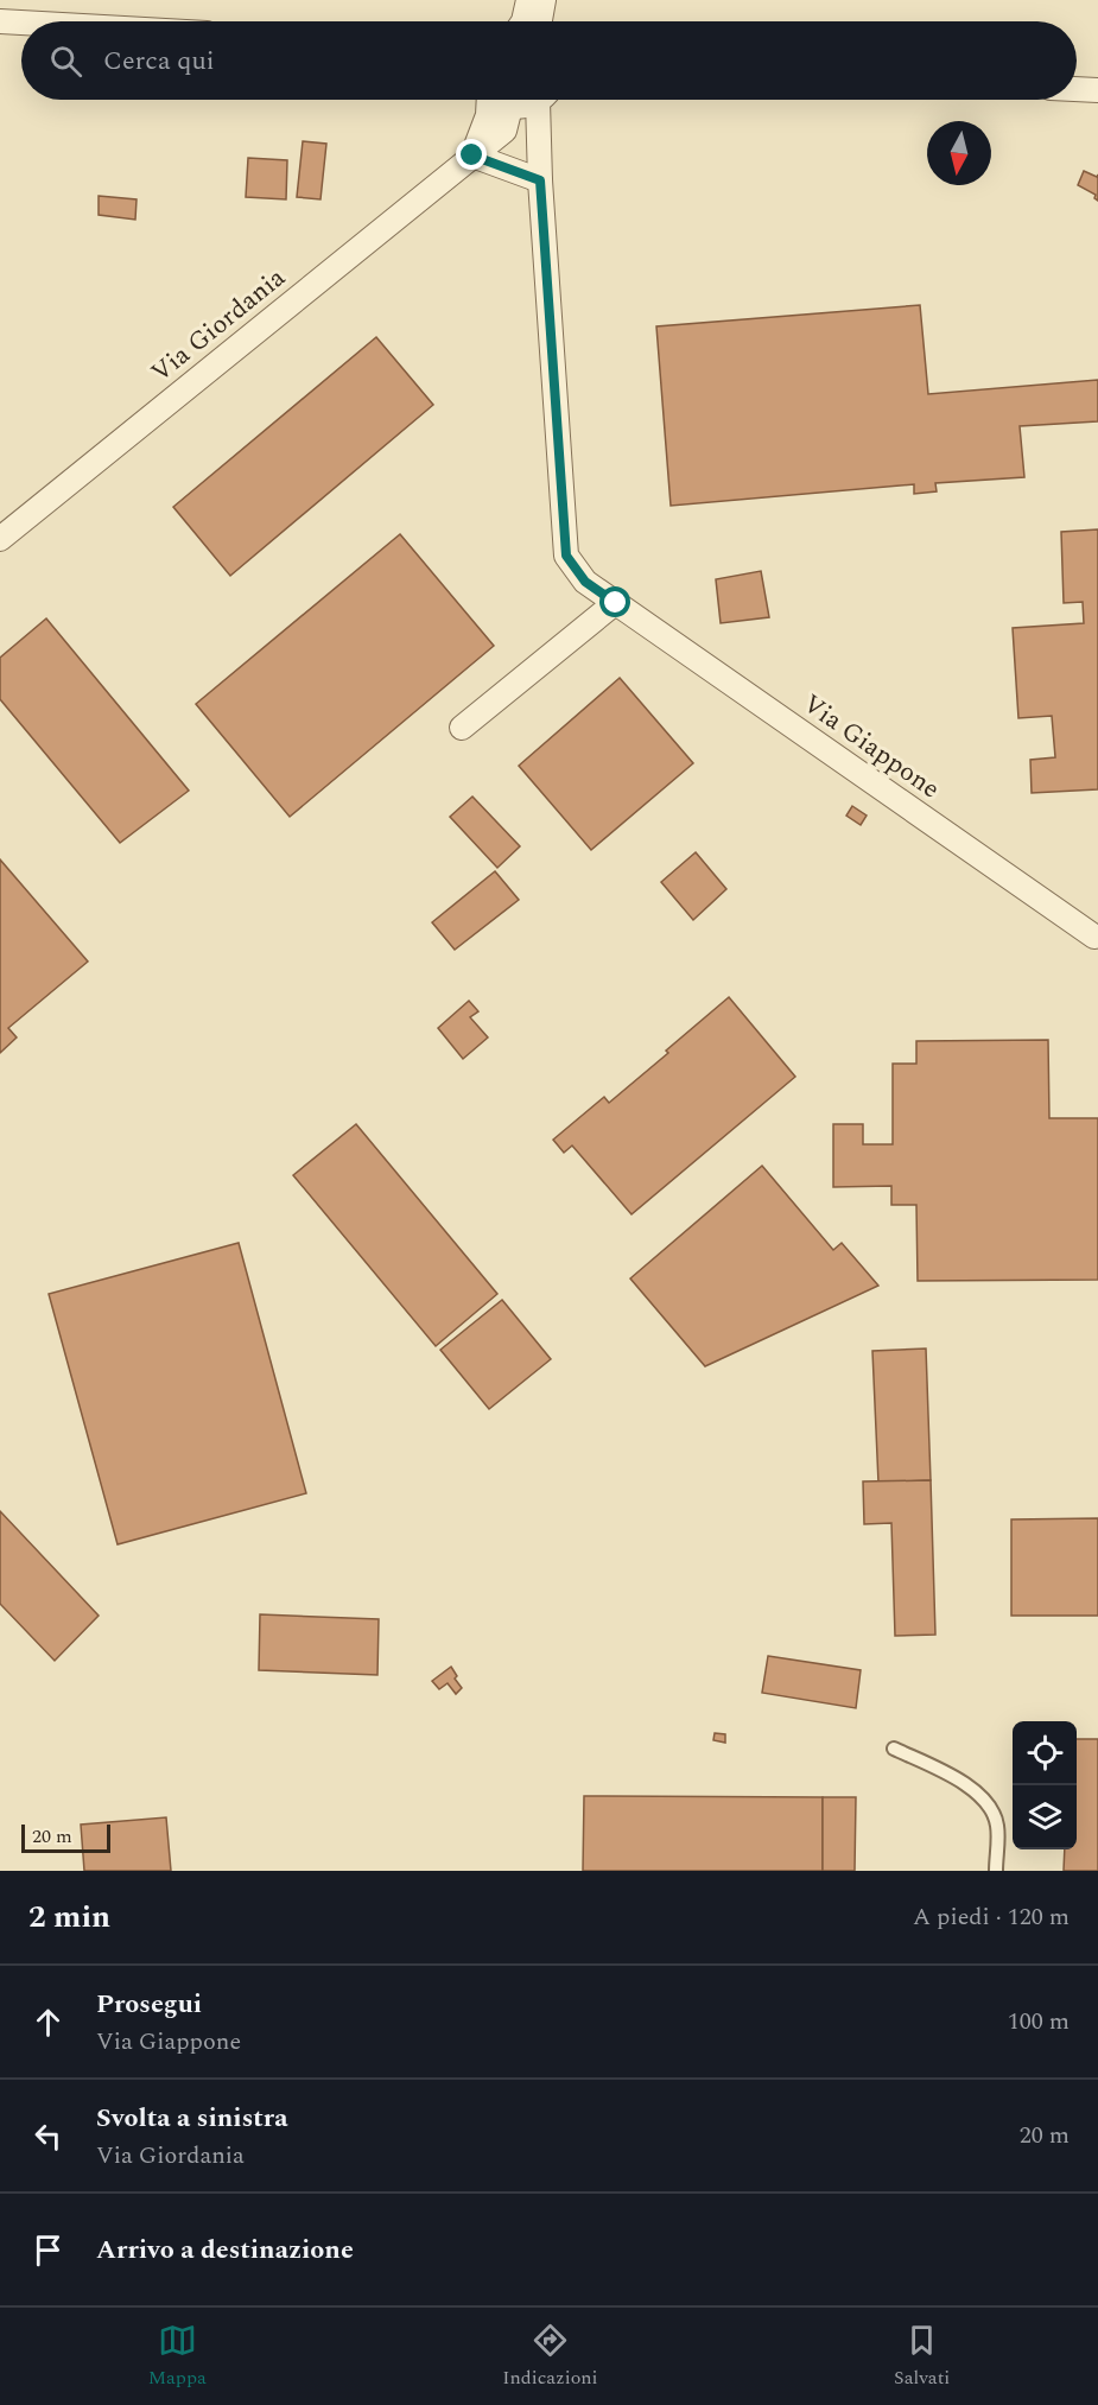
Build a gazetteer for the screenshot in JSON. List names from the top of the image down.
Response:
{
  "streets": {
    "street": ["Via Giordania", "Via Giappone"]
  },
  "crossings": [
    ["Via Giordania", "Via Giappone"]
  ],
  "scale_bar": "20 m",
  "north": "bottom",
  "page": {
    "search": "Cerca qui",
    "scale": "20 m",
    "heading": ["2 min", "A piedi · 120 m"],
    "list": [
      ["Prosegui", "Via Giappone", "100 m"],
      ["Svolta a sinistra", "Via Giordania", "20 m"],
      "Arrivo a destinazione"
    ],
    "nav": ["Mappa", "Indicazioni", "Salvati"]
  }
}
